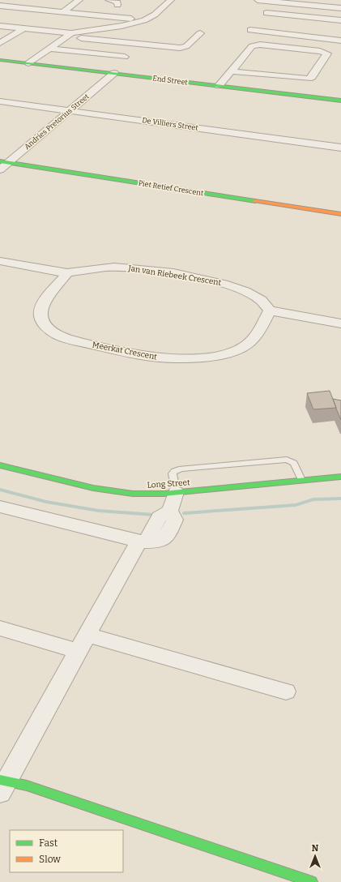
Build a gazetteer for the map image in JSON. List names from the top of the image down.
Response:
{
  "streets": {
    "street": [
      "End Street",
      "Andries Pretorius Street",
      "De Villiers Street",
      "Piet Retief Crescent",
      "Jan van Riebeek Crescent",
      "Meerkat Crescent",
      "Long Street"
    ]
  },
  "crossings": [
    ["End Street", "Andries Pretorius Street"],
    ["Andries Pretorius Street", "De Villiers Street"],
    ["Andries Pretorius Street", "Piet Retief Crescent"],
    ["Jan van Riebeek Crescent", "Meerkat Crescent"]
  ],
  "legend": ["Fast", "Slow"],
  "north": "top"
}
